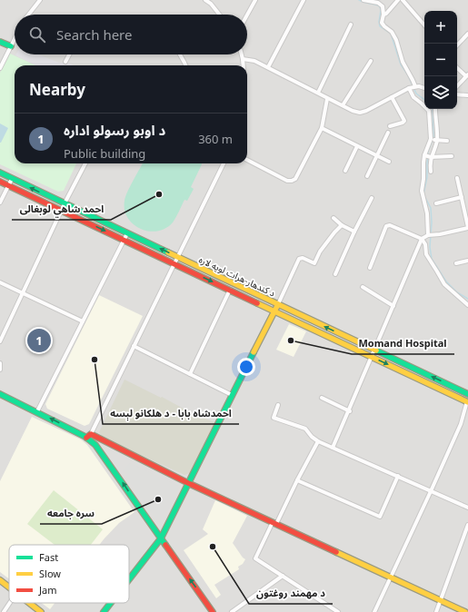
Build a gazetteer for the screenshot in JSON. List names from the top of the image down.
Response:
{
  "streets": {
    "main road": ["د کندهار-هرات لويه لاره"]
  },
  "places": [
    "احمد شاهي لوبغالی",
    "Momand Hospital",
    "احمدشاه بابا - د هلکانو لېسه",
    "سره جامعه",
    "د مهمند روغتون"
  ],
  "legend": ["Fast", "Slow", "Jam"],
  "page": {
    "map_buttons": ["+", "−"],
    "search": "Search here",
    "heading": "Nearby",
    "list": [
      {
        "mark": "1",
        "name": "د اوبو رسولو اداره",
        "note": "Public building",
        "value": "360 m"
      }
    ],
    "pins": "1"
  }
}
